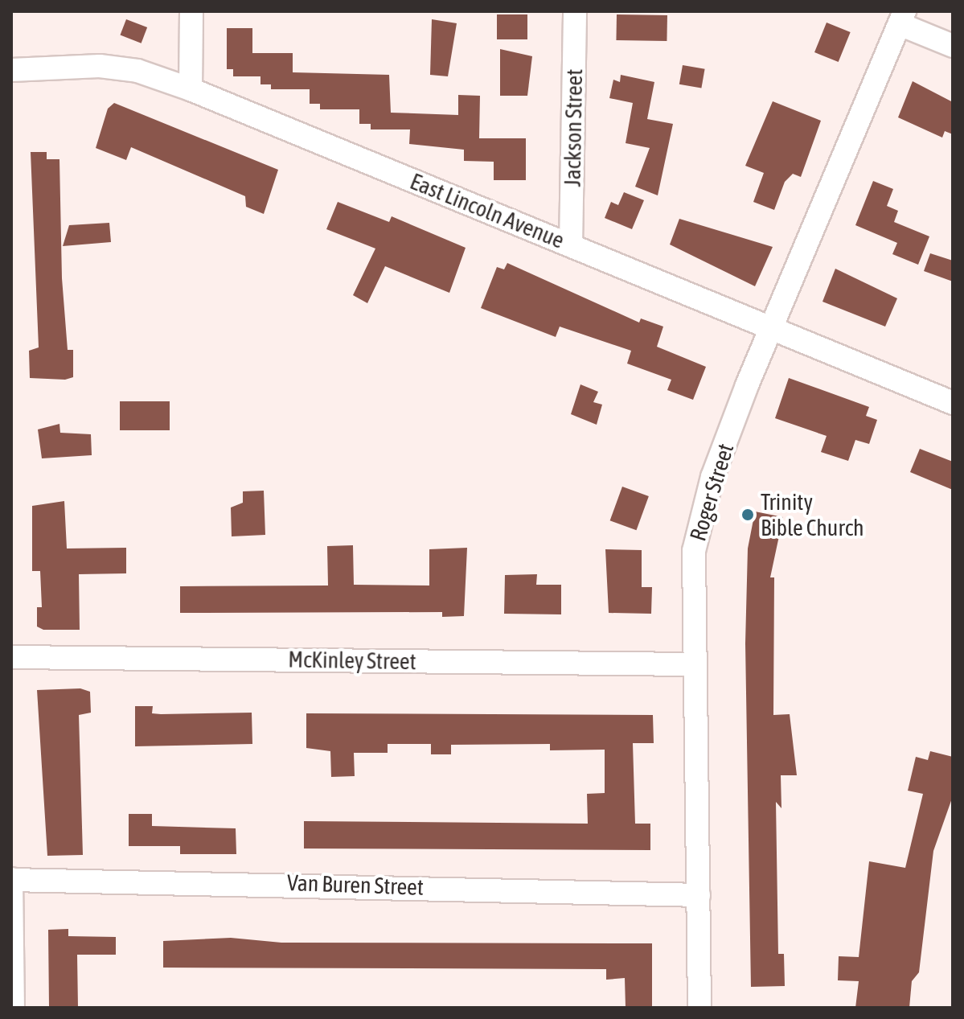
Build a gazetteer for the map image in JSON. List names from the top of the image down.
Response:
{
  "streets": {
    "street": [
      "Jackson Street",
      "East Lincoln Avenue",
      "Roger Street",
      "McKinley Street",
      "Van Buren Street"
    ]
  },
  "crossings": [
    ["Jackson Street", "East Lincoln Avenue"],
    ["East Lincoln Avenue", "Roger Street"],
    ["Roger Street", "McKinley Street"],
    ["Roger Street", "Van Buren Street"]
  ],
  "places": ["Trinity Bible Church"]
}
